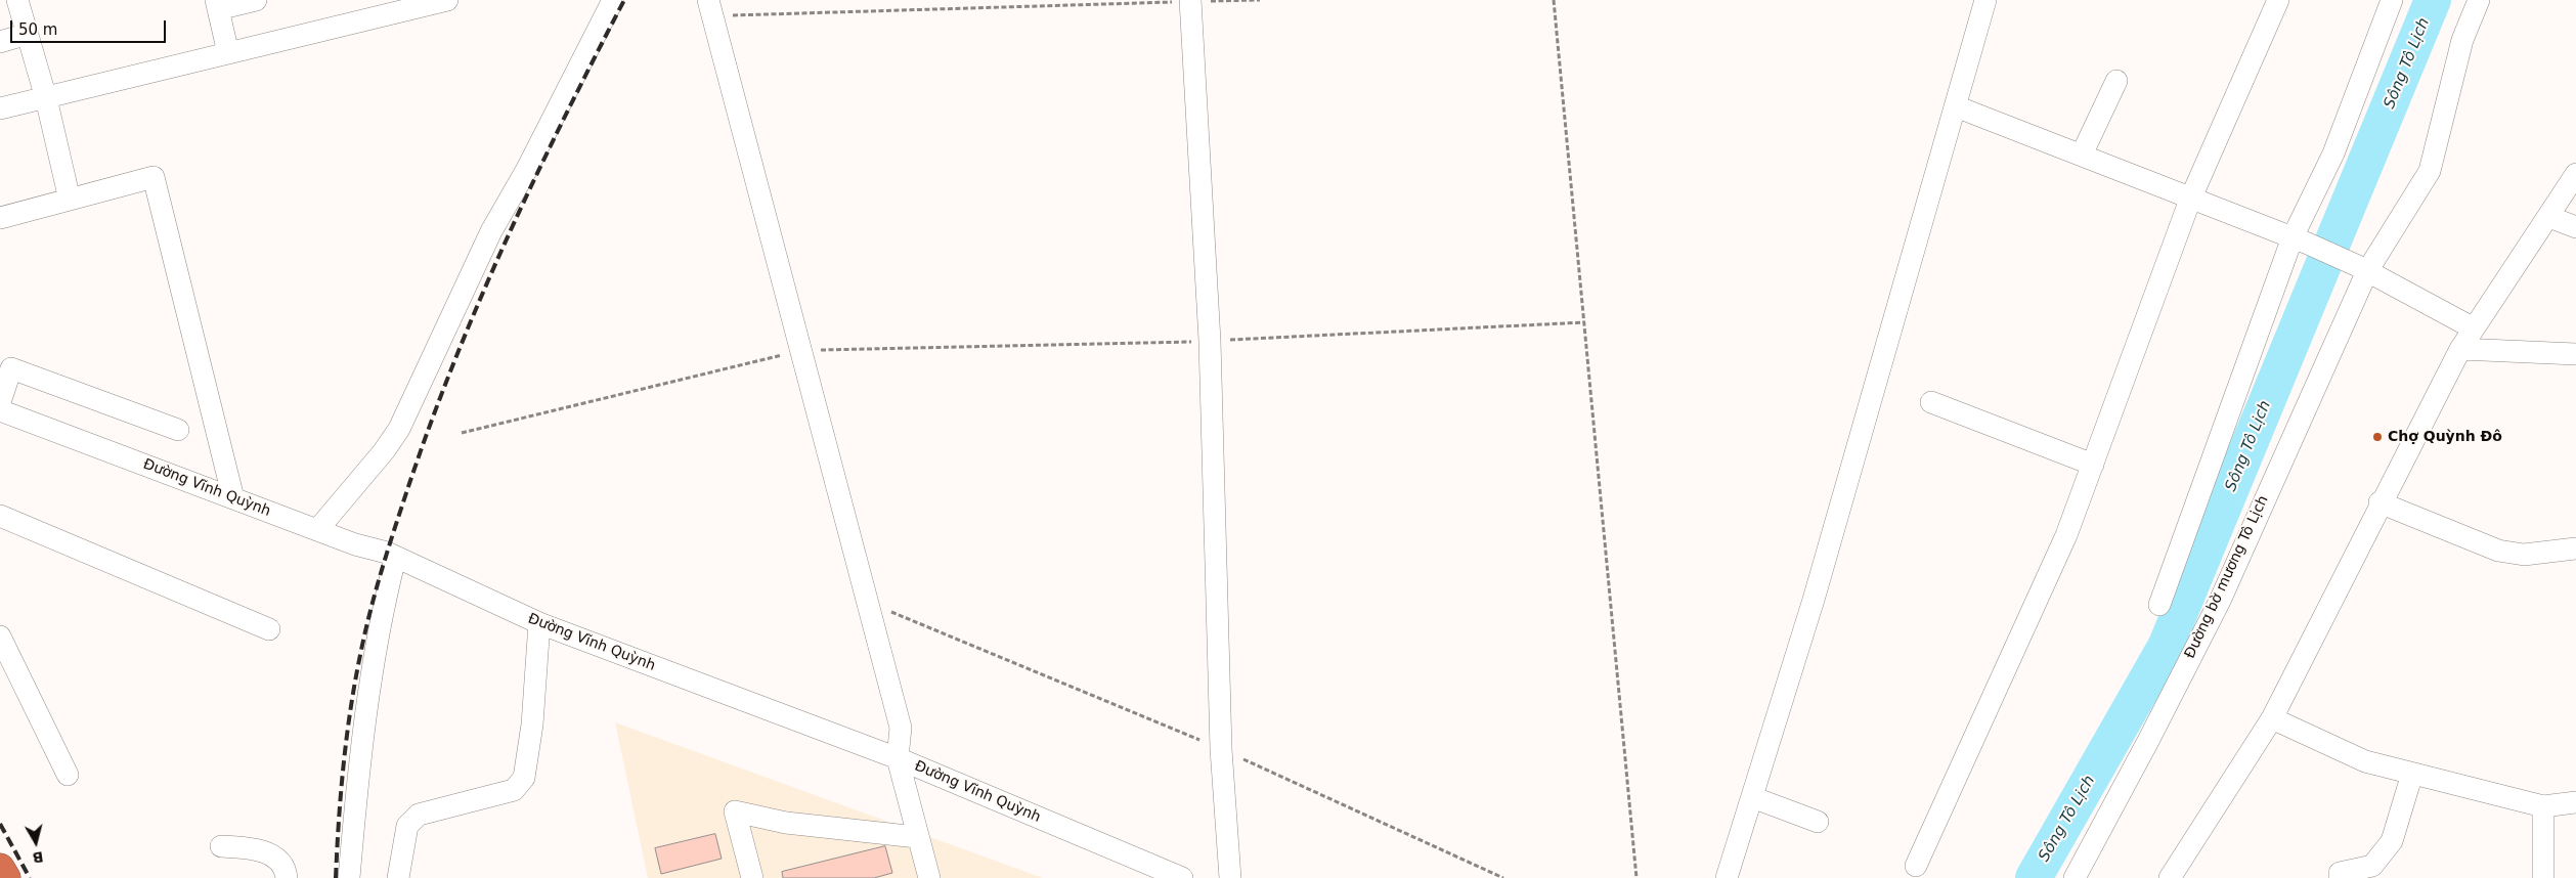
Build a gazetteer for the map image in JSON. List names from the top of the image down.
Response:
{
  "streets": {
    "street": ["Đường Vĩnh Quỳnh", "Đường bờ mương Tô Lịch"]
  },
  "water": ["Sông Tô Lịch"],
  "places": ["Chợ Quỳnh Đô"],
  "scale_bar": "50 m",
  "north": "bottom"
}
